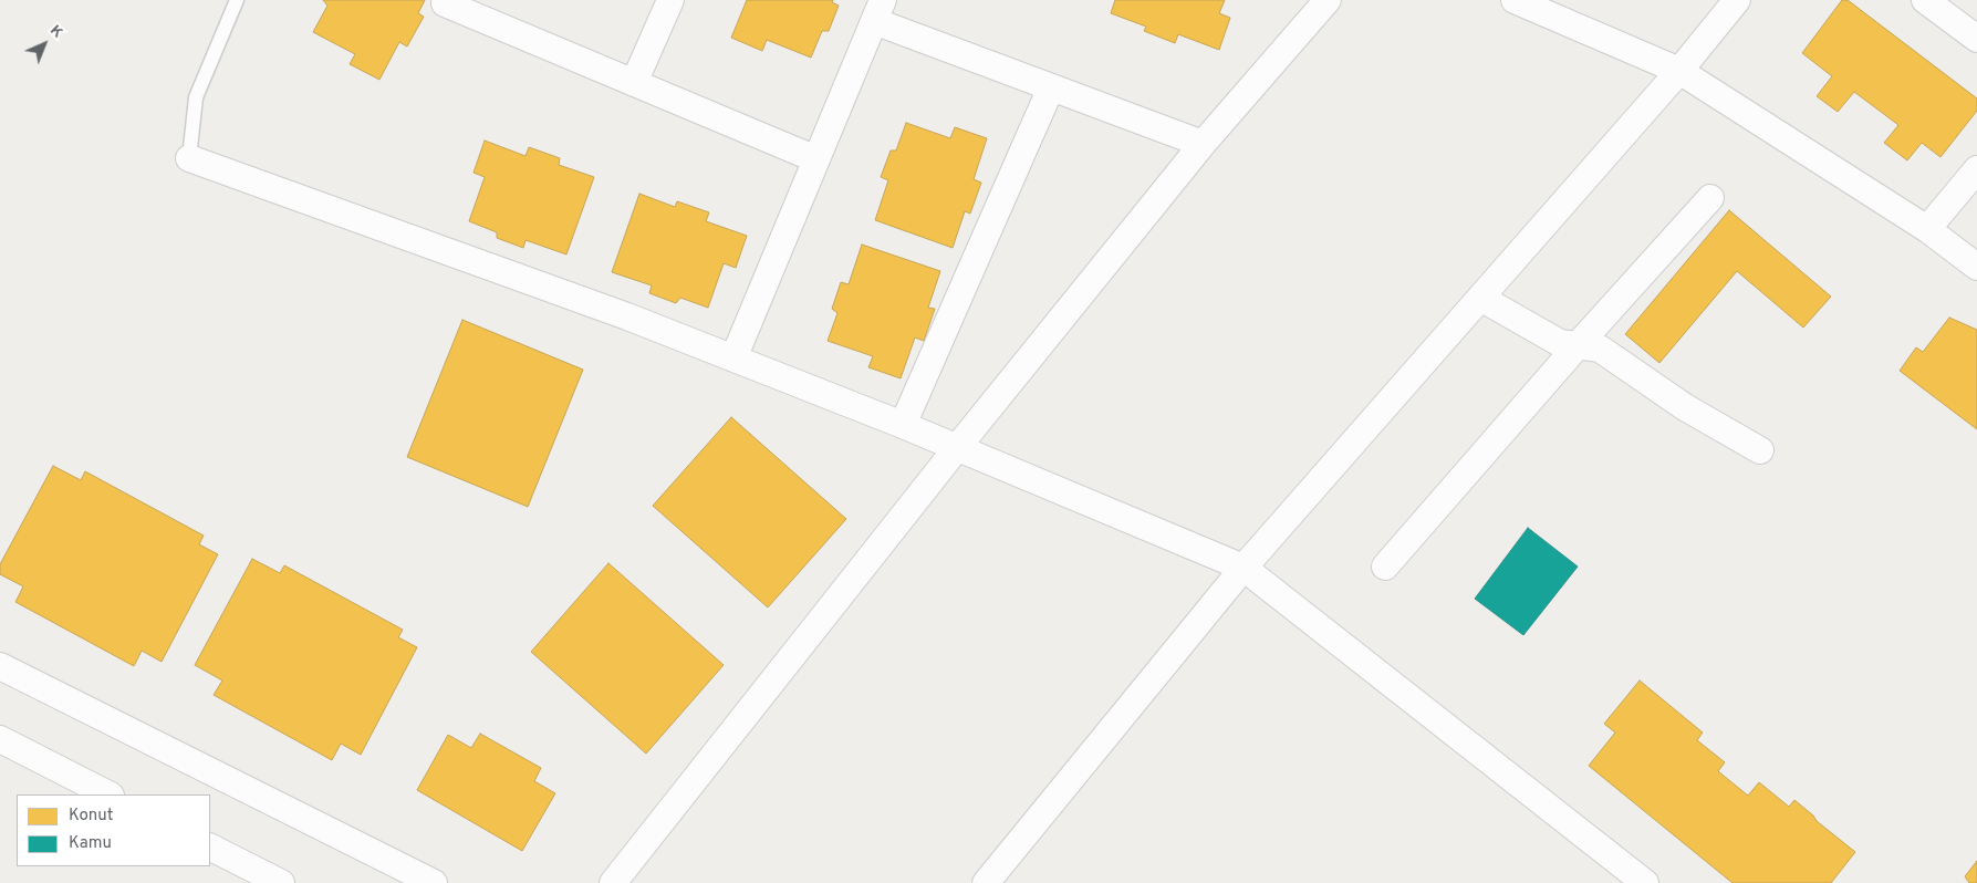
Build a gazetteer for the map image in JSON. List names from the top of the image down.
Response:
{
  "legend": ["Konut", "Kamu"],
  "north": "top right"
}
